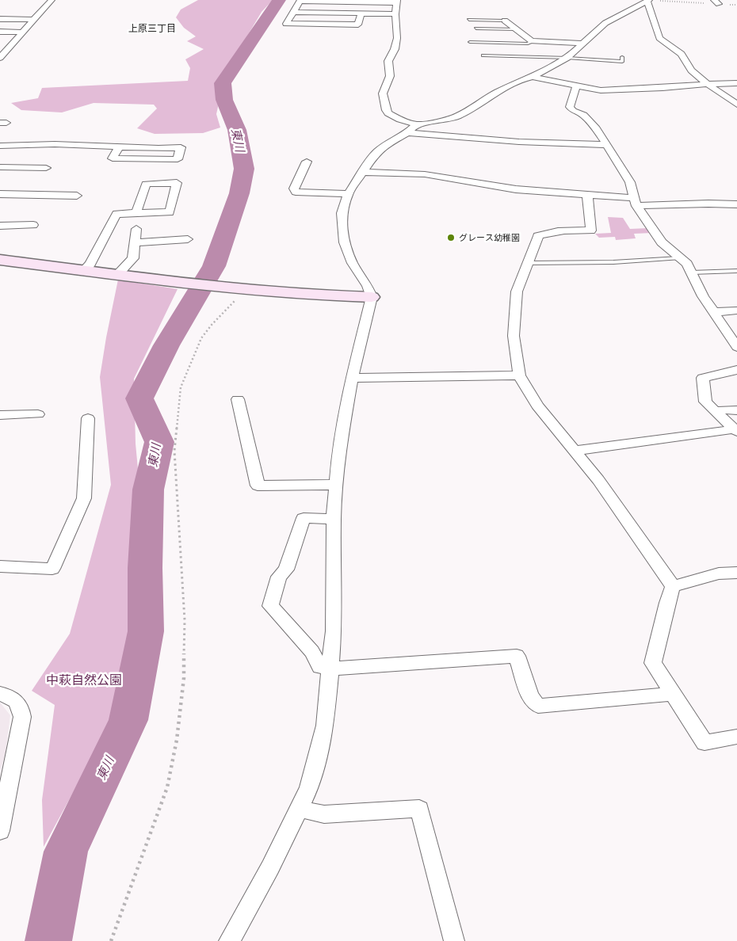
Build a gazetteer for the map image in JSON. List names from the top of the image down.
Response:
{
  "districts": ["上原三丁目"],
  "water": ["東川"],
  "parks": ["中萩自然公園"],
  "places": ["グレース幼稚園"]
}
